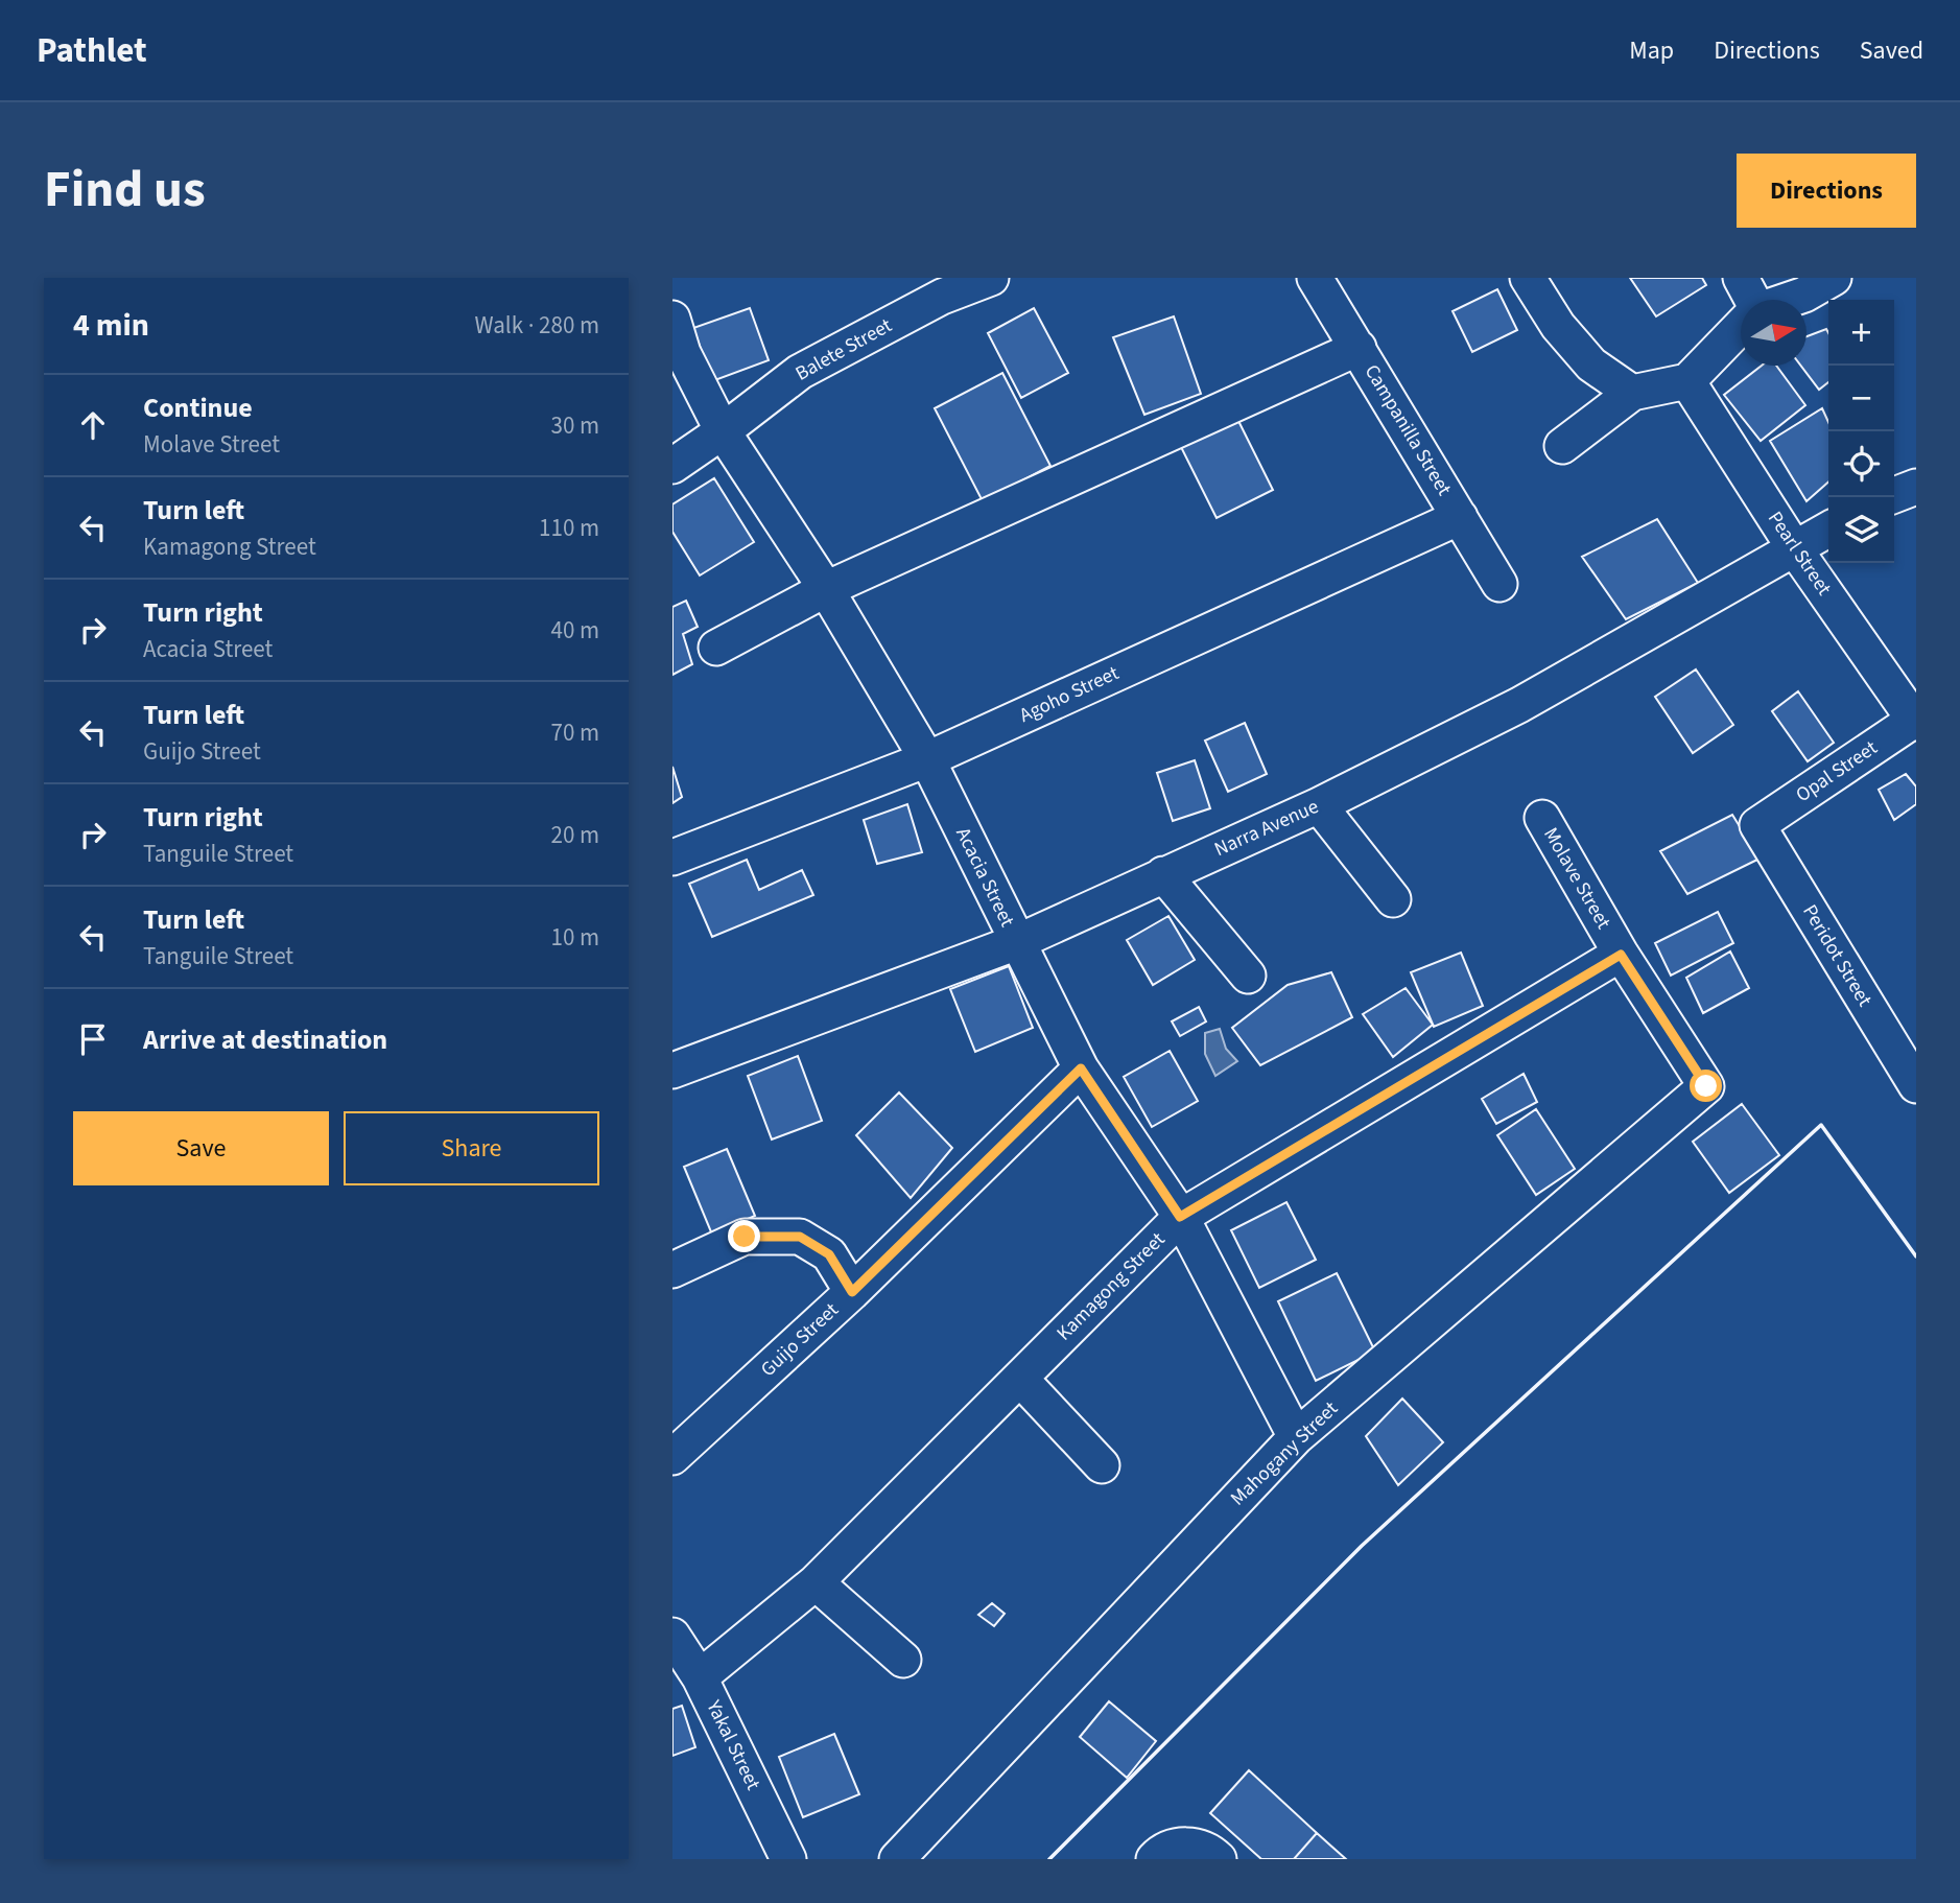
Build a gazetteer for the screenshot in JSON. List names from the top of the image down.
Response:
{
  "streets": {
    "street": [
      "Balete Street",
      "Campanilla Street",
      "Pearl Street",
      "Agoho Street",
      "Opal Street",
      "Narra Avenue",
      "Acacia Street",
      "Molave Street",
      "Peridot Street",
      "Kamagong Street",
      "Guijo Street",
      "Mahogany Street",
      "Yakal Street"
    ]
  },
  "crossings": [
    ["Balete Street", "Acacia Street"],
    ["Campanilla Street", "Agoho Street"],
    ["Pearl Street", "Opal Street"],
    ["Pearl Street", "Narra Avenue"],
    ["Agoho Street", "Acacia Street"],
    ["Opal Street", "Peridot Street"],
    ["Narra Avenue", "Acacia Street"],
    ["Acacia Street", "Kamagong Street"],
    ["Acacia Street", "Guijo Street"],
    ["Acacia Street", "Mahogany Street"],
    ["Molave Street", "Kamagong Street"],
    ["Molave Street", "Mahogany Street"],
    ["Kamagong Street", "Yakal Street"]
  ],
  "north": "right",
  "page": {
    "header": "Pathlet",
    "nav": ["Map", "Directions", "Saved"],
    "title": "Find us",
    "buttons": [
      "Directions",
      ["Save", "Share"]
    ],
    "heading": ["4 min", "Walk · 280 m"],
    "map_buttons": ["+", "−"],
    "list": [
      ["Continue", "Molave Street", "30 m"],
      ["Turn left", "Kamagong Street", "110 m"],
      ["Turn right", "Acacia Street", "40 m"],
      ["Turn left", "Guijo Street", "70 m"],
      ["Turn right", "Tanguile Street", "20 m"],
      ["Turn left", "Tanguile Street", "10 m"],
      "Arrive at destination"
    ]
  }
}
